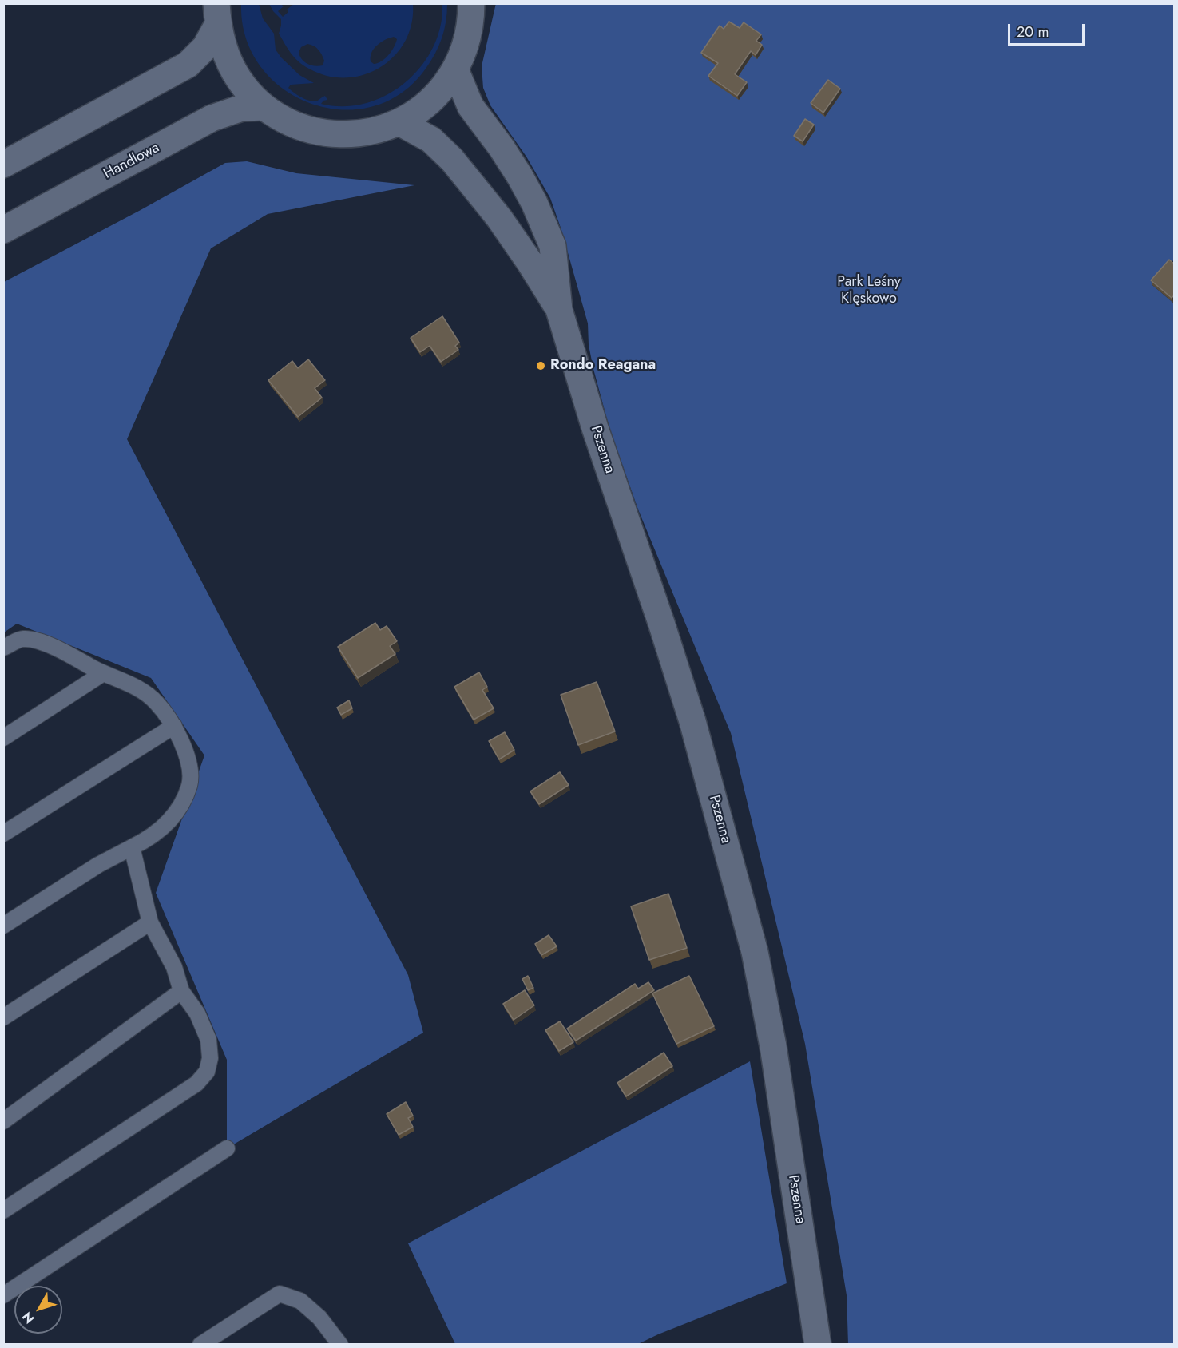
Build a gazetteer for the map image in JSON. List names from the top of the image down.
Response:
{
  "streets": {
    "street": ["Handlowa", "Pszenna"]
  },
  "parks": ["Park Leśny Klęskowo"],
  "places": ["Rondo Reagana"],
  "scale_bar": "20 m",
  "north": "bottom left"
}
